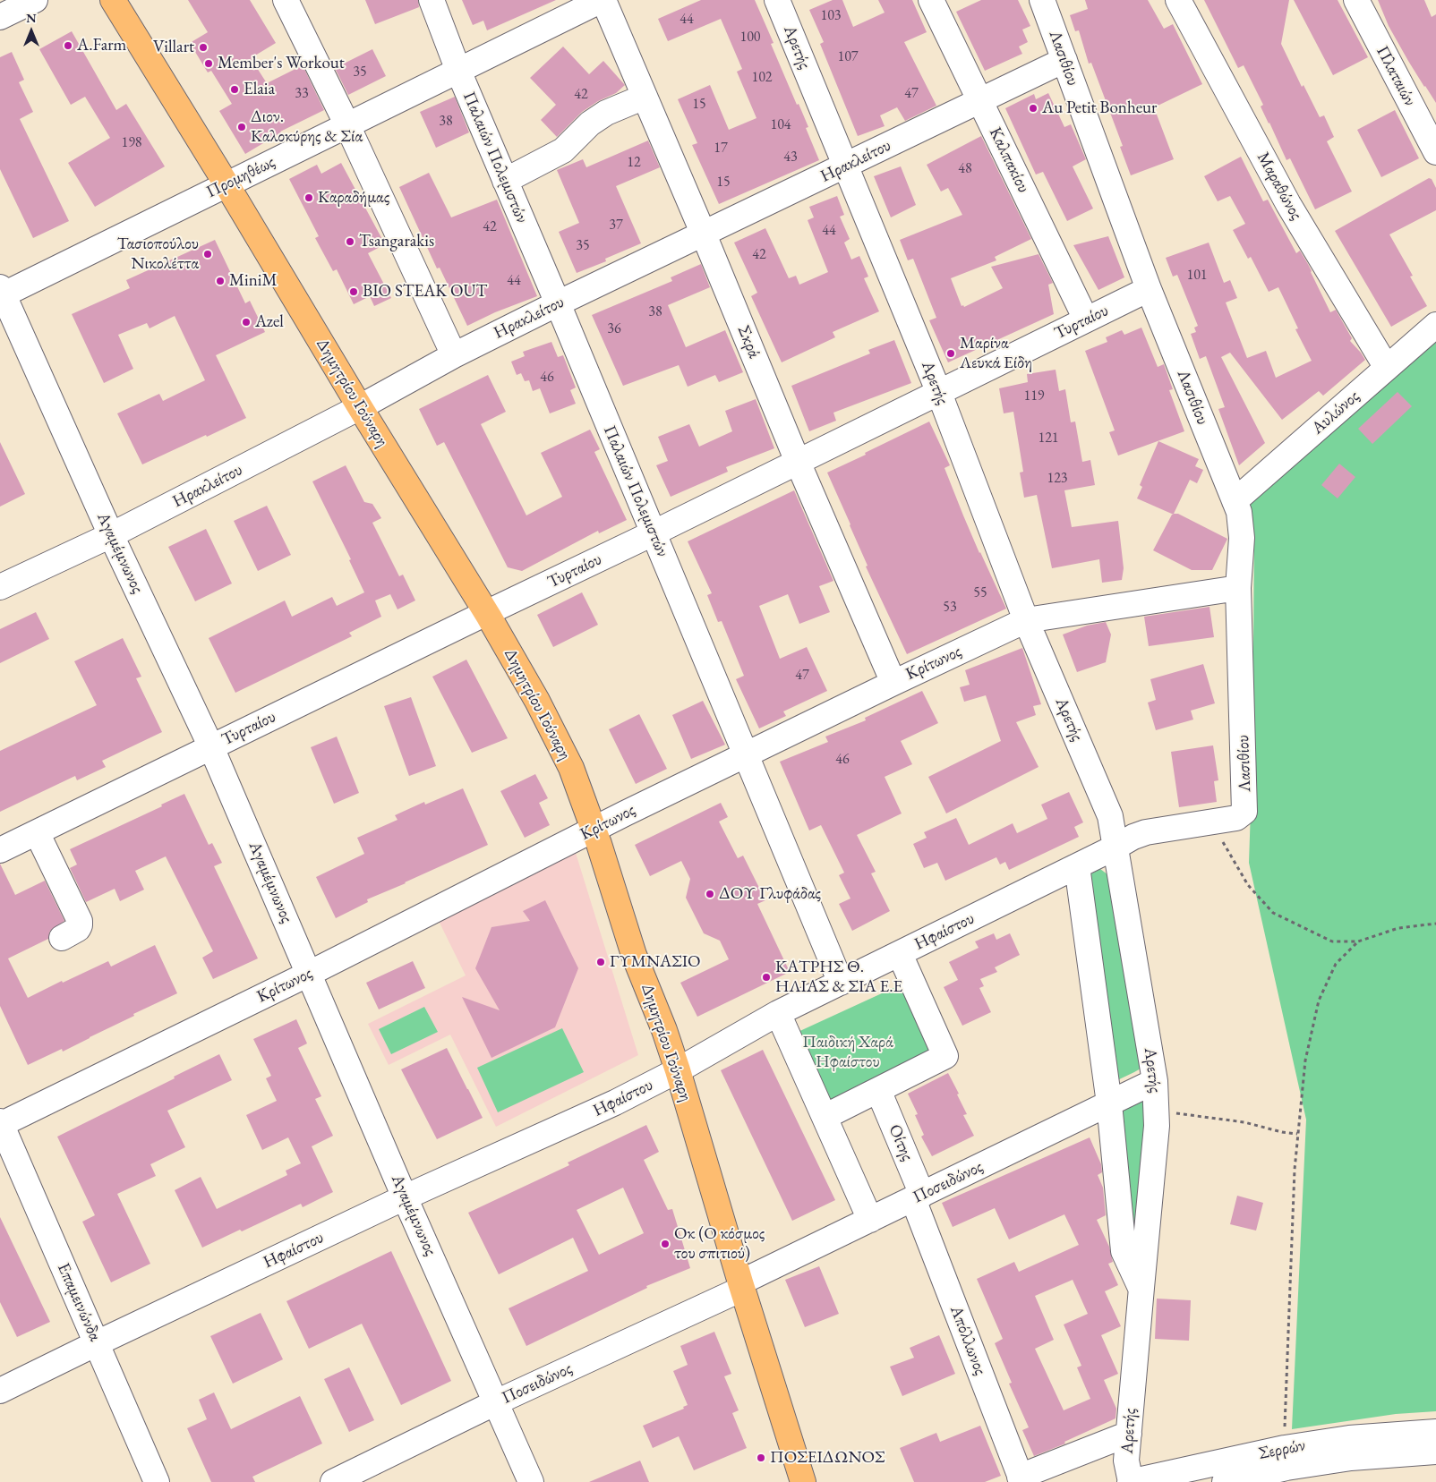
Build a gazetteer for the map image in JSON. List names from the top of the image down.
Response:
{
  "streets": {
    "main road": ["Δημητρίου Γούναρη"],
    "street": [
      "Αρετής",
      "Λασιθίου",
      "Πλαταιών",
      "Παλαιών Πολεμιστών",
      "Καλπακίου",
      "Ηρακλείτου",
      "Προμηθέως",
      "Μαραθώνος",
      "Τυρταίου",
      "Σκρά",
      "Αυλώνος",
      "Αγαμέμνωνος",
      "Κρίτωνος",
      "Ηφαίστου",
      "Οίτης",
      "Ποσειδώνος",
      "Επαμεινώνδα",
      "Απόλλωνος",
      "Σερρών"
    ]
  },
  "crossings": [
    ["Αρετής", "Ηρακλείτου"],
    ["Αρετής", "Τυρταίου"],
    ["Αρετής", "Κρίτωνος"],
    ["Αρετής", "Ηφαίστου"],
    ["Αρετής", "Ποσειδώνος"],
    ["Αρετής", "Σερρών"],
    ["Λασιθίου", "Ηρακλείτου"],
    ["Λασιθίου", "Τυρταίου"],
    ["Λασιθίου", "Αυλώνος"],
    ["Λασιθίου", "Κρίτωνος"],
    ["Λασιθίου", "Ηφαίστου"],
    ["Παλαιών Πολεμιστών", "Ηρακλείτου"],
    ["Παλαιών Πολεμιστών", "Προμηθέως"],
    ["Παλαιών Πολεμιστών", "Τυρταίου"],
    ["Παλαιών Πολεμιστών", "Κρίτωνος"],
    ["Παλαιών Πολεμιστών", "Ηφαίστου"],
    ["Καλπακίου", "Ηρακλείτου"],
    ["Καλπακίου", "Τυρταίου"],
    ["Ηρακλείτου", "Σκρά"],
    ["Ηρακλείτου", "Δημητρίου Γούναρη"],
    ["Ηρακλείτου", "Αγαμέμνωνος"],
    ["Προμηθέως", "Σκρά"],
    ["Προμηθέως", "Δημητρίου Γούναρη"],
    ["Προμηθέως", "Αγαμέμνωνος"],
    ["Μαραθώνος", "Αυλώνος"],
    ["Τυρταίου", "Σκρά"],
    ["Τυρταίου", "Δημητρίου Γούναρη"],
    ["Τυρταίου", "Αγαμέμνωνος"],
    ["Σκρά", "Κρίτωνος"],
    ["Δημητρίου Γούναρη", "Κρίτωνος"],
    ["Δημητρίου Γούναρη", "Ηφαίστου"],
    ["Δημητρίου Γούναρη", "Ποσειδώνος"],
    ["Αγαμέμνωνος", "Κρίτωνος"],
    ["Αγαμέμνωνος", "Ηφαίστου"],
    ["Αγαμέμνωνος", "Ποσειδώνος"],
    ["Κρίτωνος", "Επαμεινώνδα"],
    ["Ηφαίστου", "Επαμεινώνδα"],
    ["Οίτης", "Ποσειδώνος"],
    ["Οίτης", "Απόλλωνος"],
    ["Ποσειδώνος", "Απόλλωνος"]
  ],
  "parks": ["Παιδική Χαρά Ηφαίστου"],
  "places": [
    "A.Farm",
    "Villart",
    "Member's Workout",
    "Elaia",
    "Au Petit Bonheur",
    "Διον. Καλοκύρης & Σία",
    "Καραδήμας",
    "Tsangarakis",
    "Τασιοπούλου Νικολέττα",
    "MiniM",
    "BIO STEAK OUT",
    "Azel",
    "Μαρίνα Λευκά Είδη",
    "ΔΟΥ Γλυφάδας",
    "ΓΥΜΝΑΣΙΟ",
    "ΚΑΤΡΗΣ Θ. ΗΛΙΑΣ & ΣΙΑ Ε.Ε",
    "Οκ (Ο κόσμος του σπιτιού)",
    "ΠΟΣΕΙΔΩΝΟΣ"
  ],
  "house_numbers": [
    "103",
    "44",
    "100",
    "107",
    "35",
    "102",
    "33",
    "47",
    "42",
    "15",
    "38",
    "104",
    "198",
    "17",
    "43",
    "12",
    "48",
    "15",
    "37",
    "42",
    "44",
    "35",
    "42",
    "101",
    "44",
    "38",
    "36",
    "46",
    "119",
    "121",
    "123",
    "55",
    "53",
    "47",
    "46"
  ],
  "north": "top"
}
